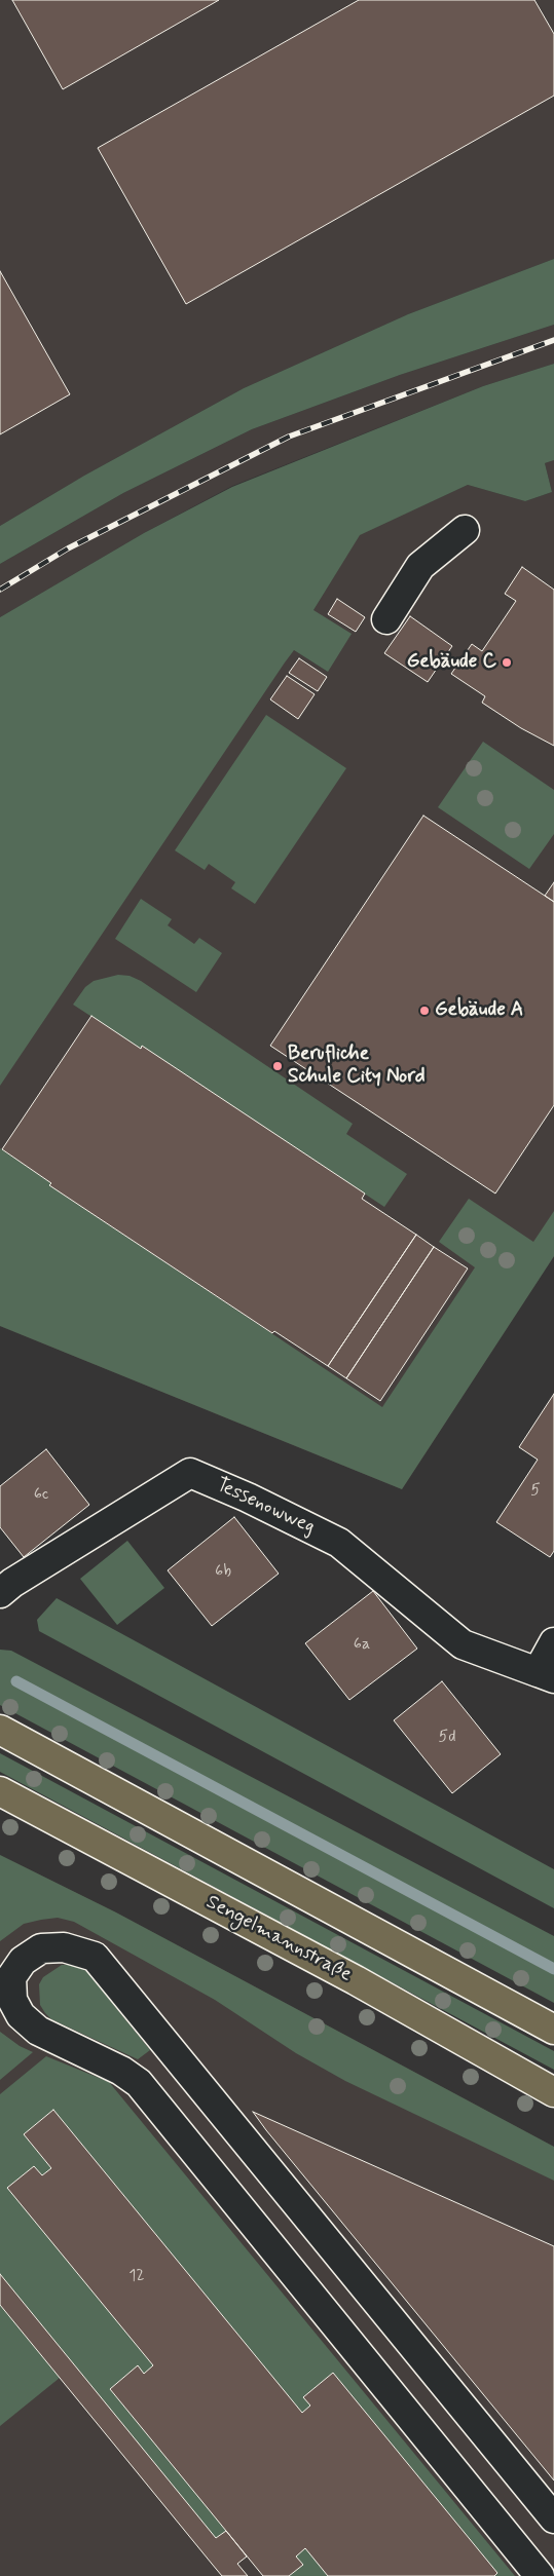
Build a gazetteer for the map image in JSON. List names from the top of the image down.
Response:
{
  "streets": {
    "main road": ["Sengelmannstraße"],
    "lane": ["Tessenowweg"]
  },
  "places": ["Gebäude C", "Gebäude A", "Berufliche Schule City Nord"],
  "house_numbers": [
    "5",
    "6c",
    "6b",
    "6a",
    "5d",
    "12"
  ]
}
